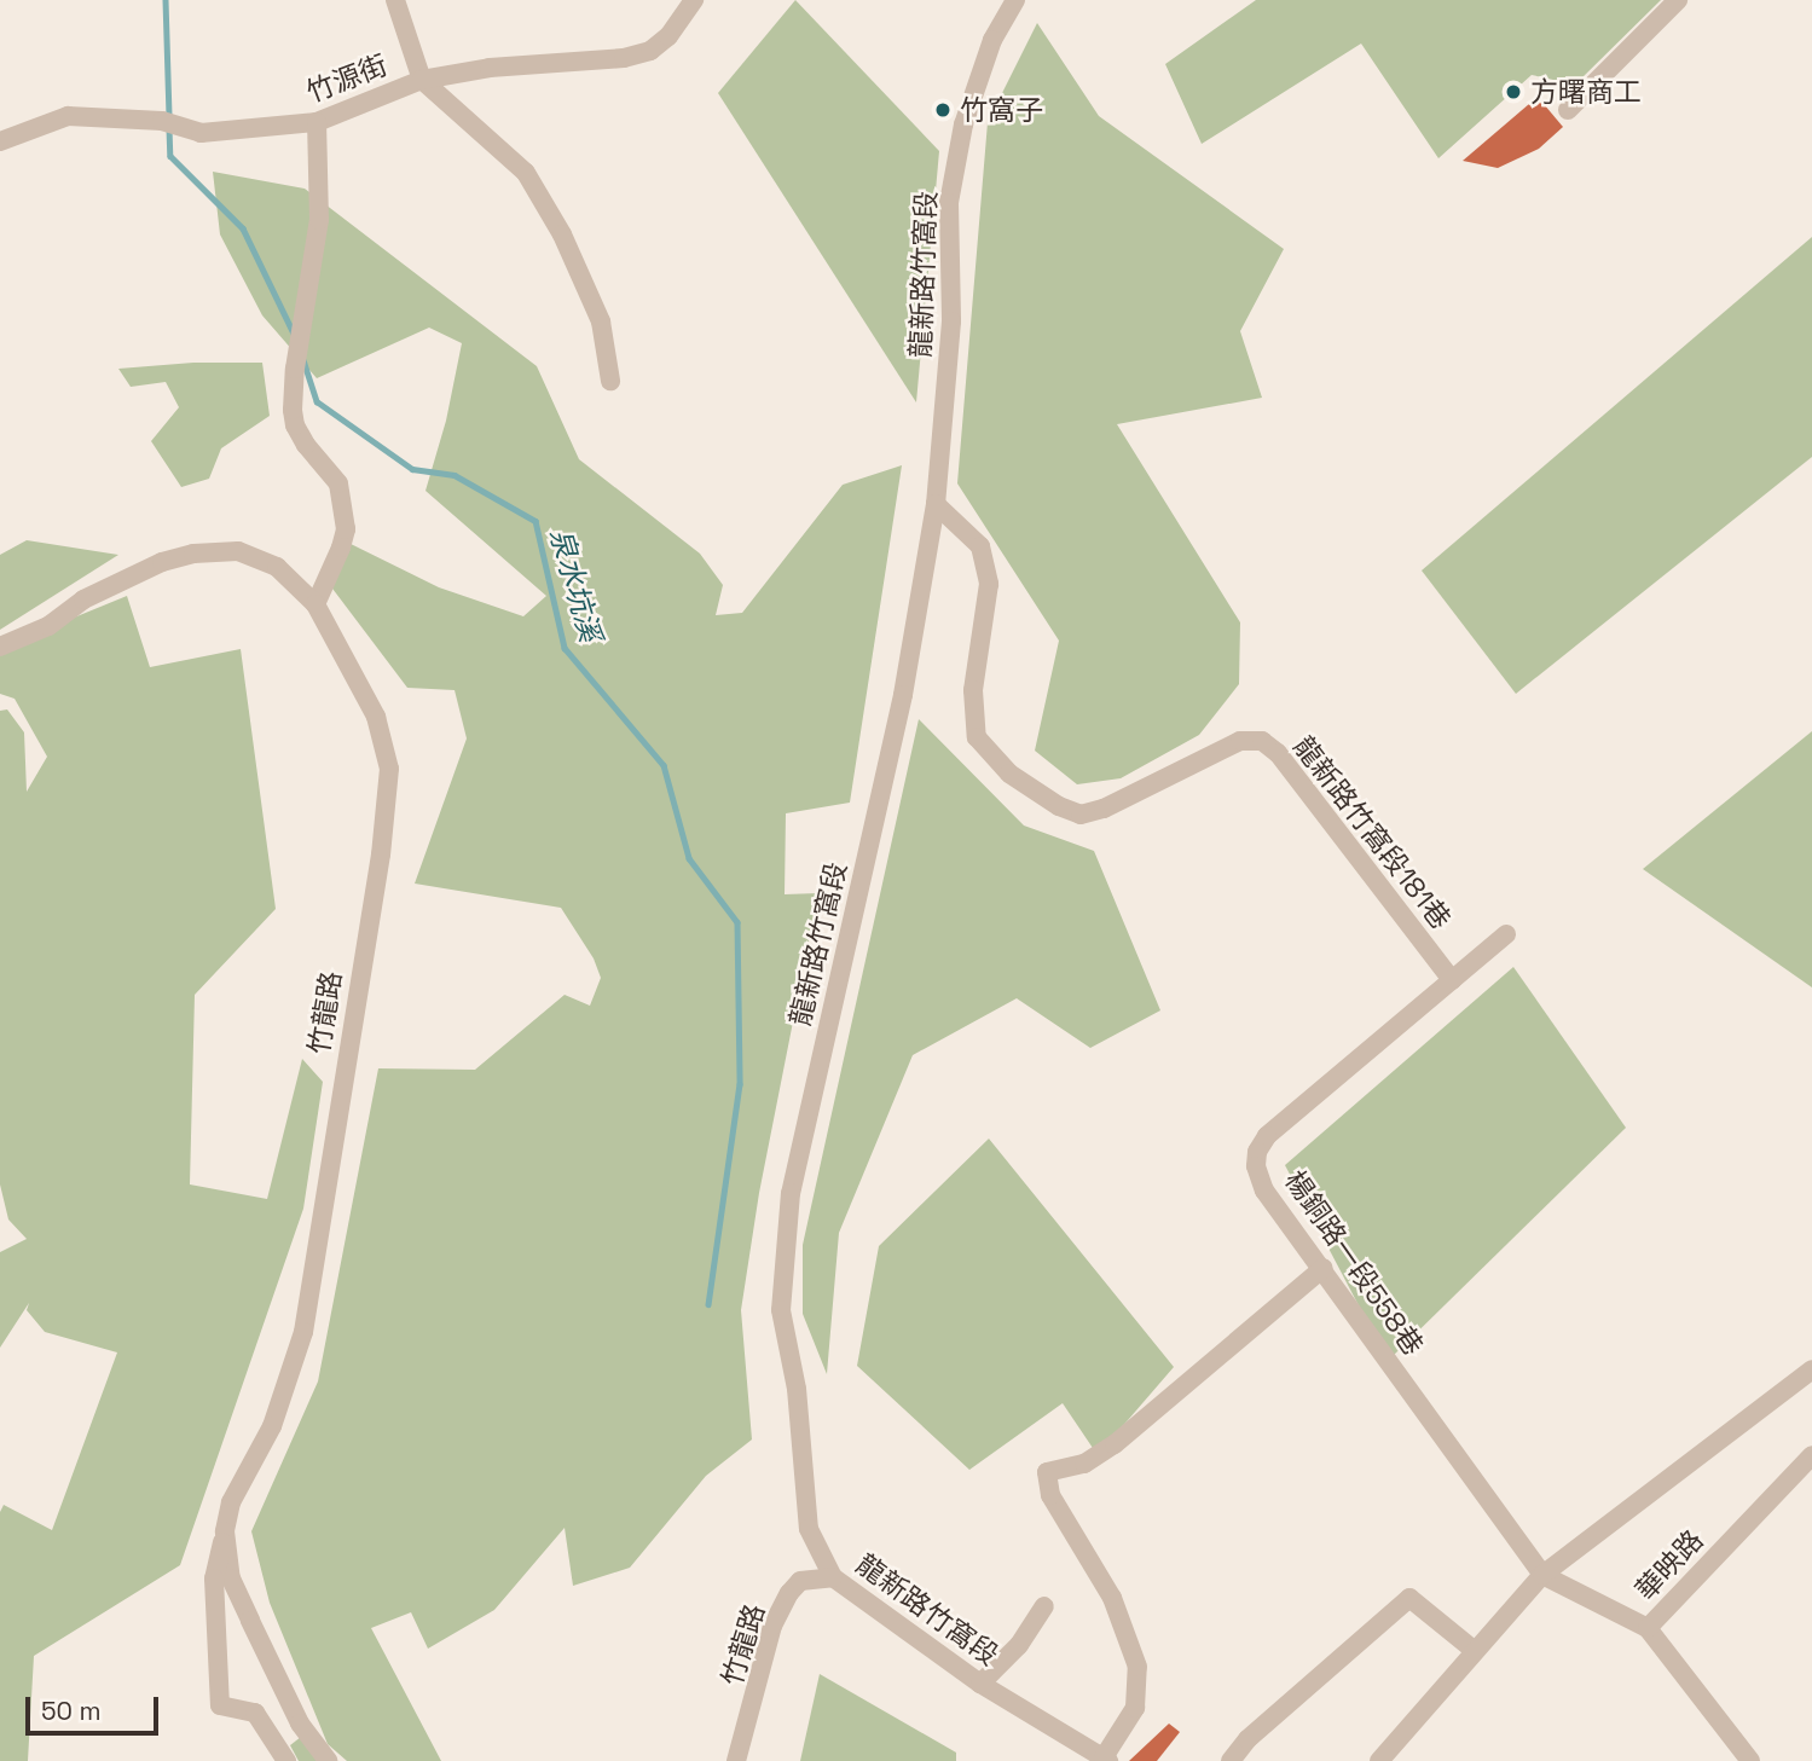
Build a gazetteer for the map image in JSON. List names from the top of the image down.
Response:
{
  "streets": {
    "street": [
      "竹源街",
      "龍新路竹窩段",
      "龍新路竹窩段181巷",
      "竹龍路",
      "楊銅路一段558巷",
      "華映路"
    ]
  },
  "crossings": [
    ["龍新路竹窩段", "龍新路竹窩段181巷"],
    ["龍新路竹窩段", "竹龍路"],
    ["龍新路竹窩段181巷", "楊銅路一段558巷"],
    ["楊銅路一段558巷", "華映路"]
  ],
  "water": ["泉水坑溪"],
  "places": ["方曙商工", "竹窩子"],
  "scale_bar": "50 m"
}
